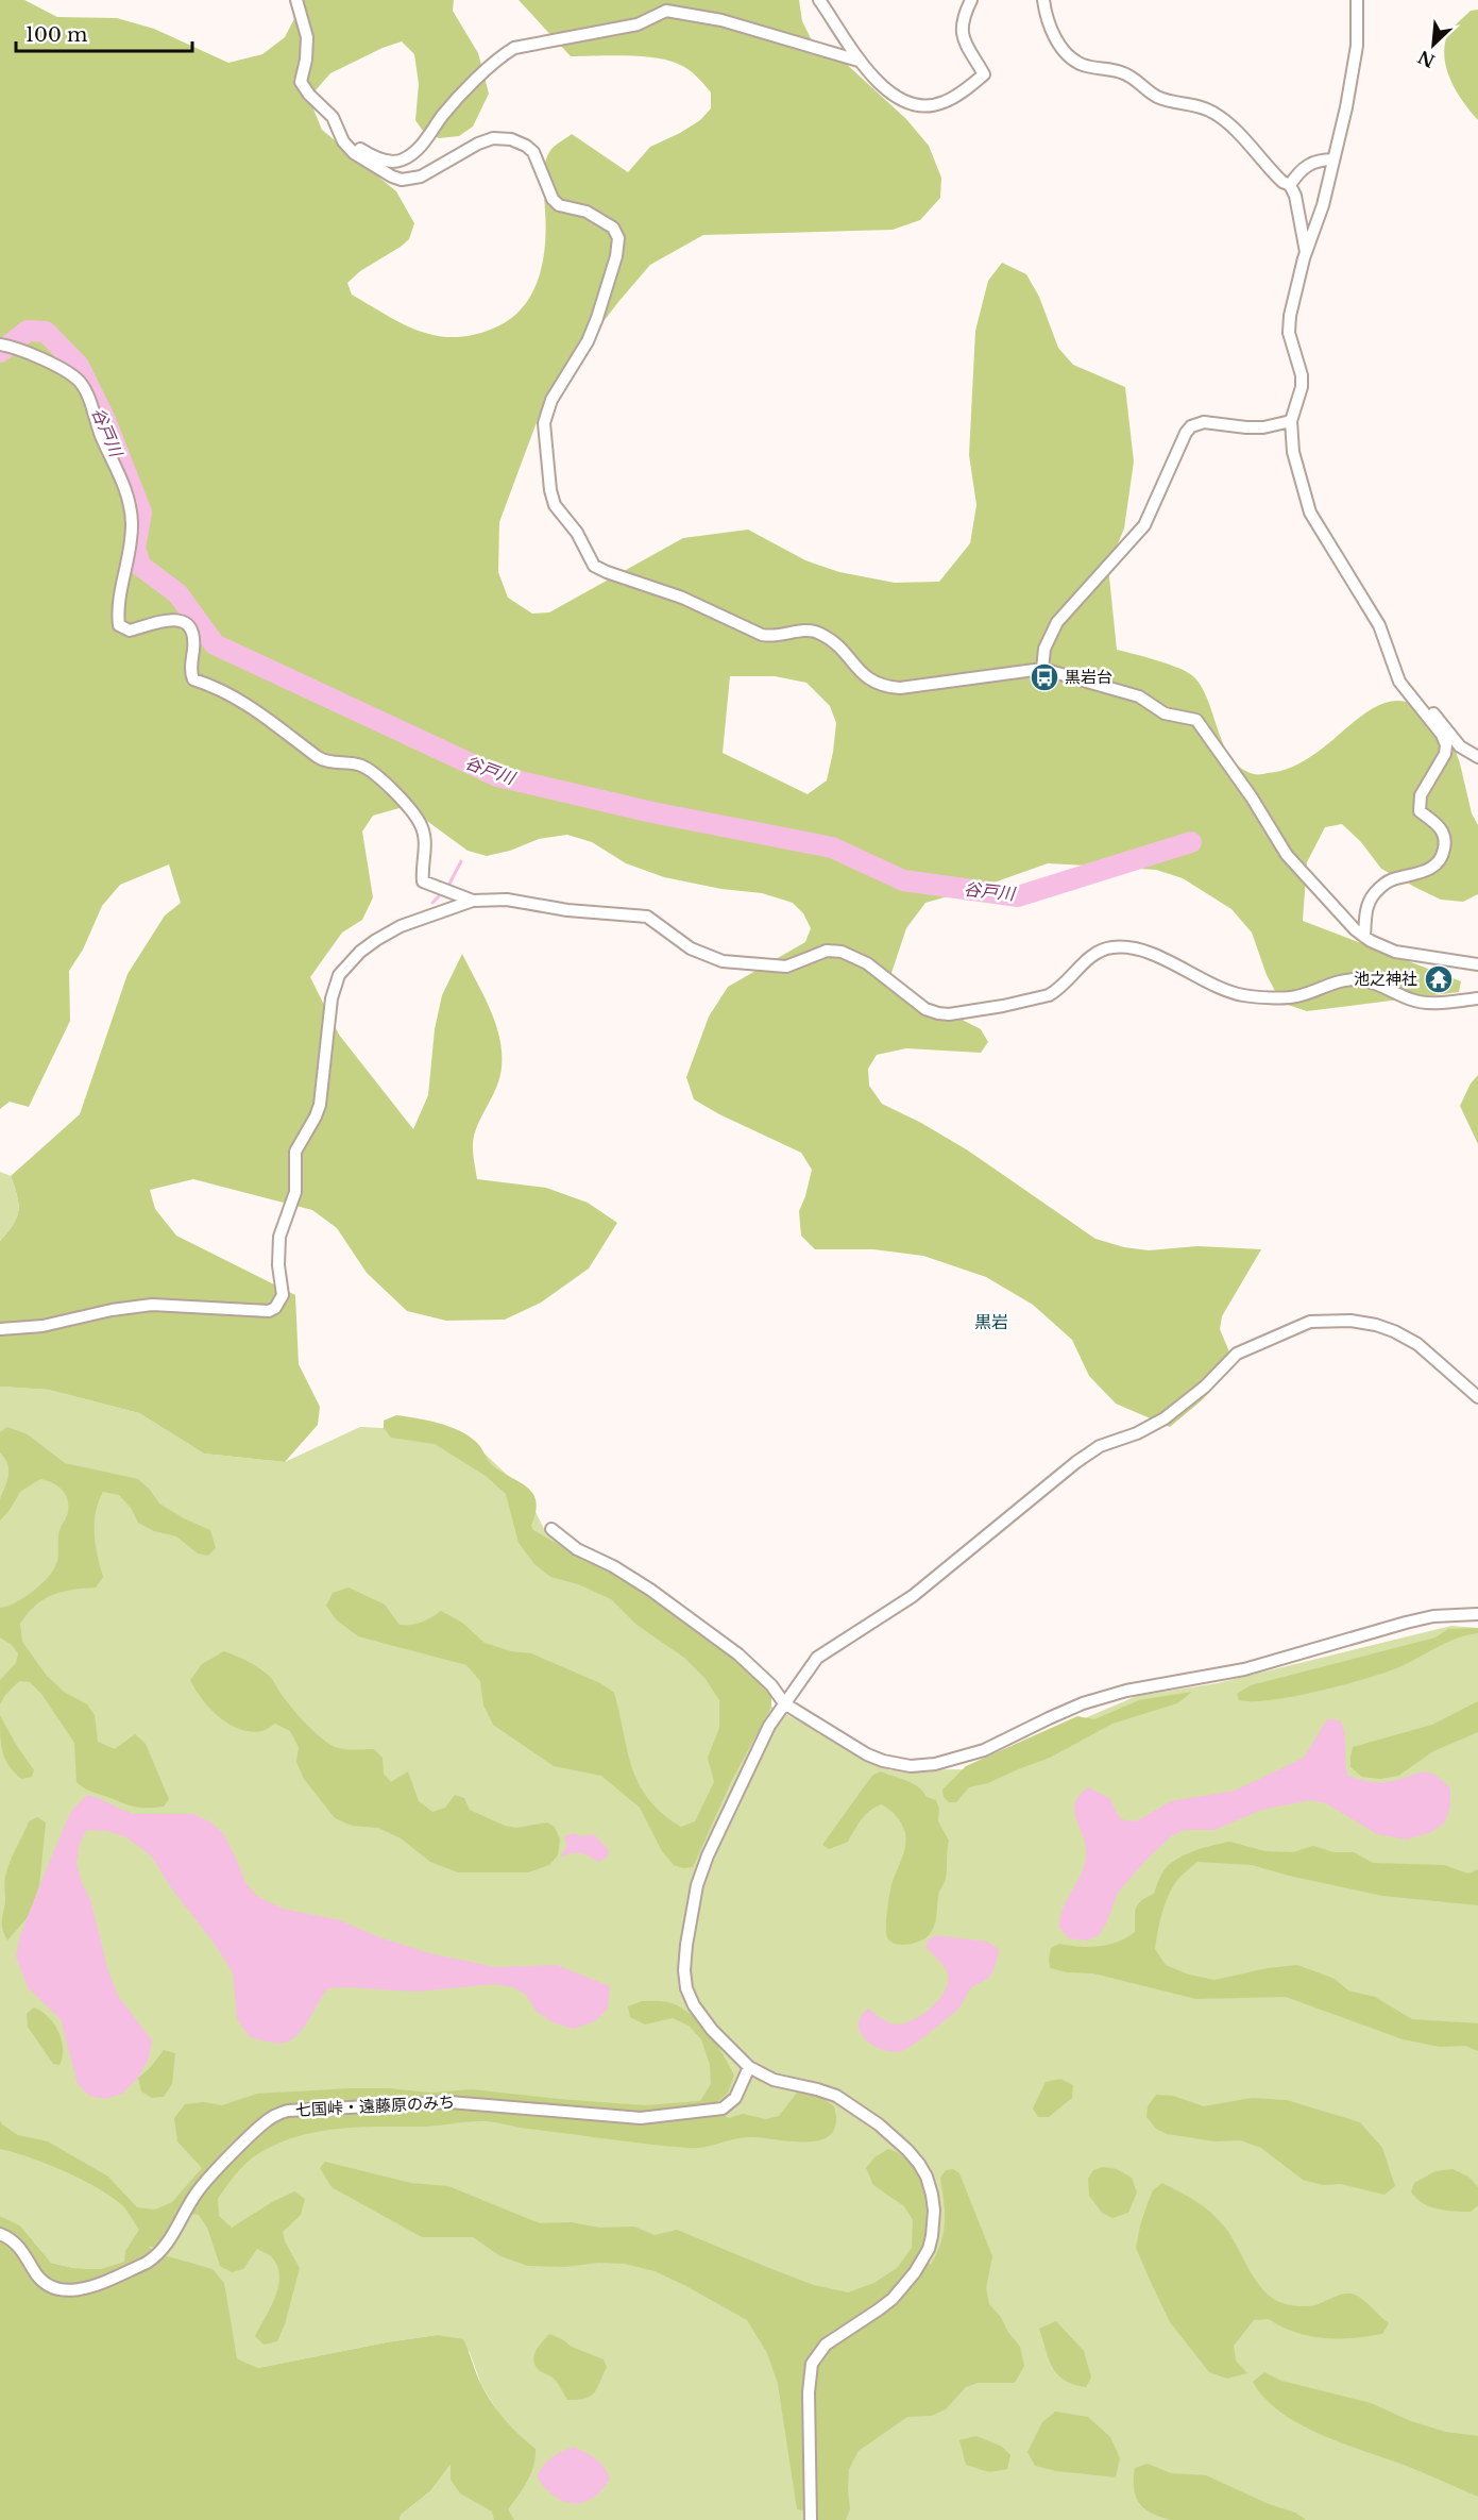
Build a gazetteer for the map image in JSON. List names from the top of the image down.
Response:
{
  "streets": {
    "street": ["七国峠・遠藤原のみち"]
  },
  "districts": ["黒岩"],
  "water": ["谷戸川"],
  "places": {
    "bus stop": ["黒岩台"],
    "temple": ["池之神社"]
  },
  "scale_bar": "100 m",
  "north": "bottom left"
}
